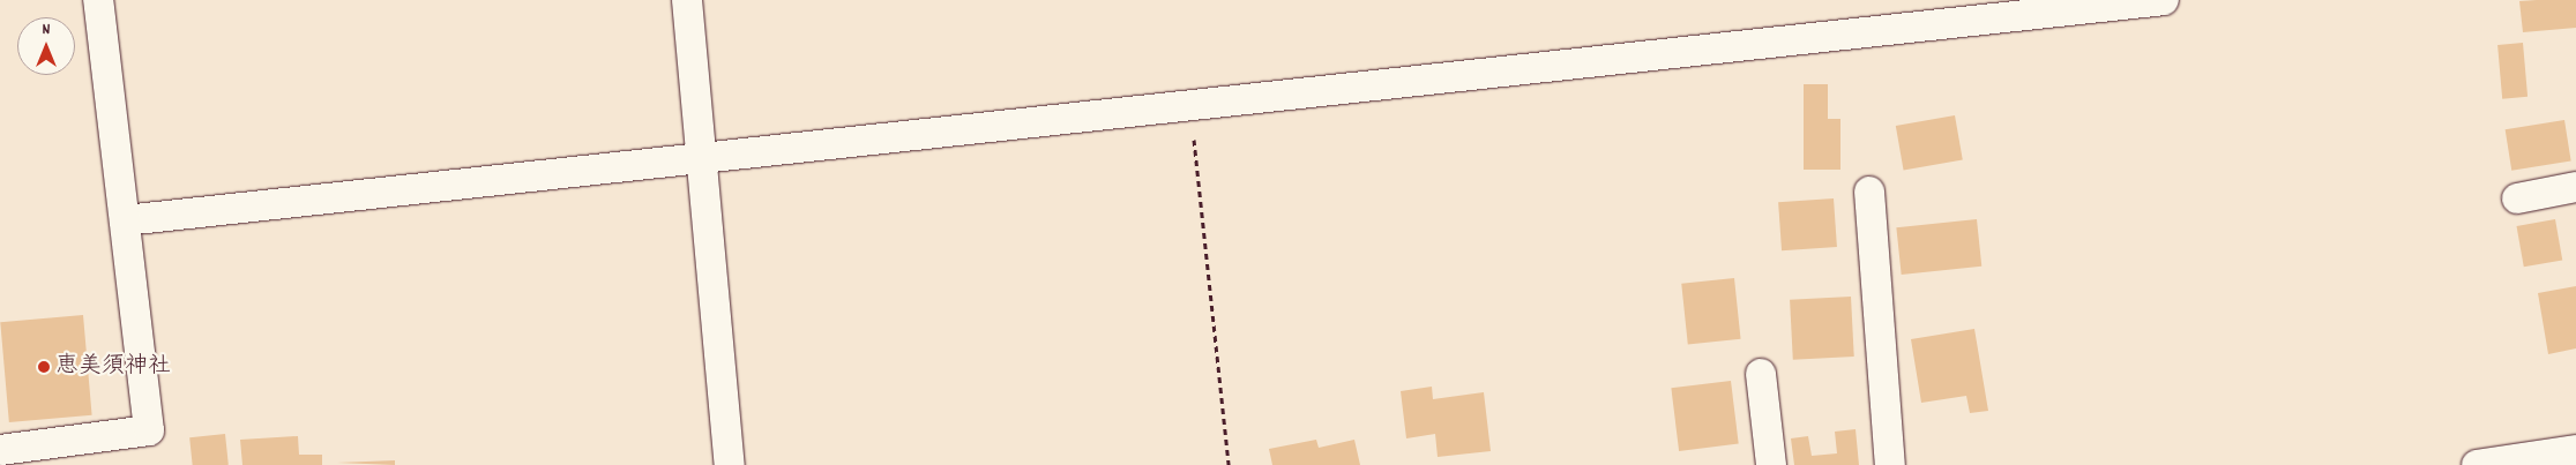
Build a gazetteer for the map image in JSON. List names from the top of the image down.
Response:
{
  "places": ["恵美須神社"],
  "north": "top"
}
